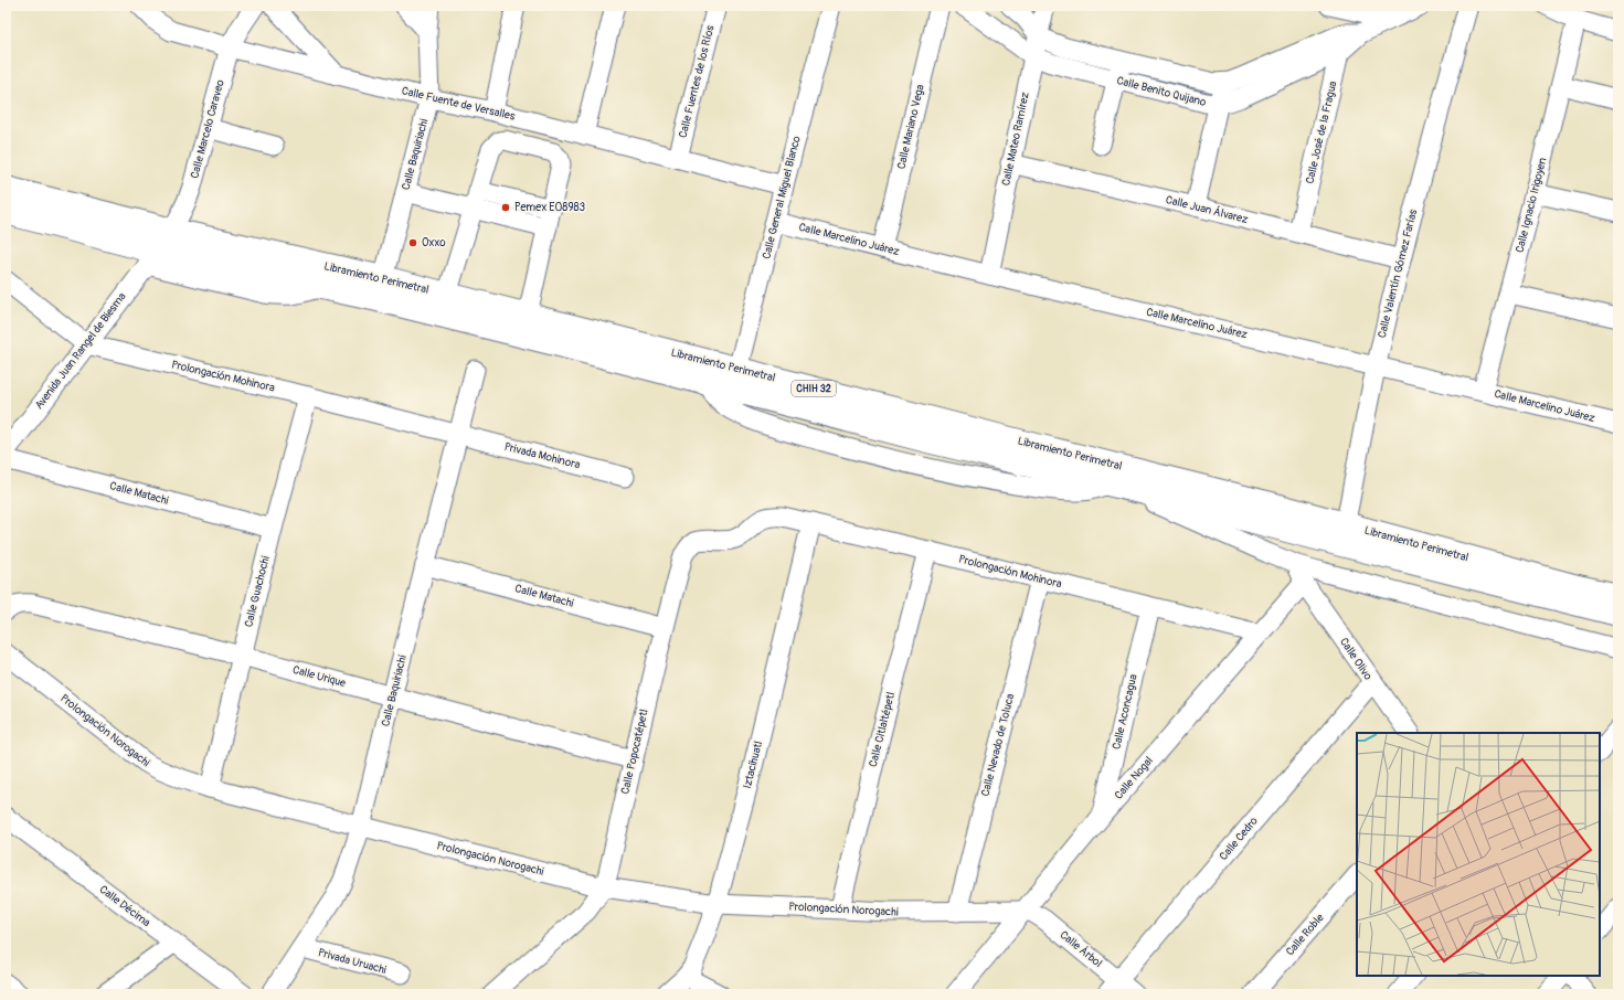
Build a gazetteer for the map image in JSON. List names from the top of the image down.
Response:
{
  "streets": {
    "main road": ["Libramiento Perimetral", "CHIH 32"],
    "street": [
      "Calle Fuentes de los Ríos",
      "Calle Benito Quijano",
      "Calle Fuente de Versalles",
      "Calle Mariano Vega",
      "Calle Marcelo Caraveo",
      "Calle José de la Fragua",
      "Calle Mateo Ramírez",
      "Calle Baquiriachi",
      "Calle General Miguel Blanco",
      "Calle Ignacio Irigoyen",
      "Calle Juan Álvarez",
      "Calle Marcelino Juárez",
      "Calle Valentín Gómez Farías",
      "Avenida Juan Rangel de Biesma",
      "Prolongación Mohinora",
      "Privada Mohinora",
      "Calle Matachi",
      "Calle Guachochi",
      "Calle Olivo",
      "Calle Urique",
      "Calle Aconcagua",
      "Calle Citlaltépetl",
      "Prolongación Norogachi",
      "Calle Nevado de Toluca",
      "Calle Popocatépetl",
      "Iztacihuatl",
      "Calle Nogal",
      "Calle Cedro",
      "Calle Décima",
      "Calle Roble",
      "Calle Árbol",
      "Privada Uruachi"
    ]
  },
  "crossings": [
    ["Calle Fuentes de los Ríos", "Calle Fuente de Versalles"],
    ["Calle Benito Quijano", "Calle José de la Fragua"],
    ["Calle Benito Quijano", "Calle Mateo Ramírez"],
    ["Calle Fuente de Versalles", "Calle Marcelo Caraveo"],
    ["Calle Fuente de Versalles", "Calle Baquiriachi"],
    ["Calle Fuente de Versalles", "Calle General Miguel Blanco"],
    ["Calle Mariano Vega", "Calle Marcelino Juárez"],
    ["Calle Marcelo Caraveo", "Libramiento Perimetral"],
    ["Calle Marcelo Caraveo", "Avenida Juan Rangel de Biesma"],
    ["Calle José de la Fragua", "Calle Juan Álvarez"],
    ["Calle Mateo Ramírez", "Calle Juan Álvarez"],
    ["Calle Mateo Ramírez", "Calle Marcelino Juárez"],
    ["Calle Baquiriachi", "Libramiento Perimetral"],
    ["Calle Baquiriachi", "Prolongación Mohinora"],
    ["Calle Baquiriachi", "Privada Mohinora"],
    ["Calle Baquiriachi", "Calle Matachi"],
    ["Calle Baquiriachi", "Calle Urique"],
    ["Calle Baquiriachi", "Prolongación Norogachi"],
    ["Calle Baquiriachi", "Privada Uruachi"],
    ["Calle General Miguel Blanco", "Calle Marcelino Juárez"],
    ["Calle General Miguel Blanco", "Libramiento Perimetral"],
    ["Calle Ignacio Irigoyen", "Calle Marcelino Juárez"],
    ["Calle Juan Álvarez", "Calle Valentín Gómez Farías"],
    ["Calle Marcelino Juárez", "Calle Valentín Gómez Farías"],
    ["Calle Valentín Gómez Farías", "Libramiento Perimetral"],
    ["Libramiento Perimetral", "Avenida Juan Rangel de Biesma"],
    ["Avenida Juan Rangel de Biesma", "Prolongación Mohinora"],
    ["Prolongación Mohinora", "Privada Mohinora"],
    ["Prolongación Mohinora", "Calle Guachochi"],
    ["Prolongación Mohinora", "Calle Aconcagua"],
    ["Prolongación Mohinora", "Calle Citlaltépetl"],
    ["Prolongación Mohinora", "Calle Nevado de Toluca"],
    ["Prolongación Mohinora", "Calle Popocatépetl"],
    ["Prolongación Mohinora", "Iztacihuatl"],
    ["Prolongación Mohinora", "Calle Nogal"],
    ["Calle Matachi", "Calle Guachochi"],
    ["Calle Matachi", "Calle Popocatépetl"],
    ["Calle Guachochi", "Calle Urique"],
    ["Calle Guachochi", "Prolongación Norogachi"],
    ["Calle Olivo", "Calle Nogal"],
    ["Calle Olivo", "Calle Cedro"],
    ["Calle Urique", "Calle Popocatépetl"],
    ["Calle Aconcagua", "Calle Nogal"],
    ["Calle Citlaltépetl", "Prolongación Norogachi"],
    ["Prolongación Norogachi", "Calle Nevado de Toluca"],
    ["Prolongación Norogachi", "Calle Popocatépetl"],
    ["Prolongación Norogachi", "Iztacihuatl"],
    ["Prolongación Norogachi", "Calle Nogal"],
    ["Prolongación Norogachi", "Calle Árbol"],
    ["Calle Nogal", "Calle Árbol"],
    ["Calle Cedro", "Calle Árbol"]
  ],
  "places": ["Pemex E08983", "Oxxo"]
}
